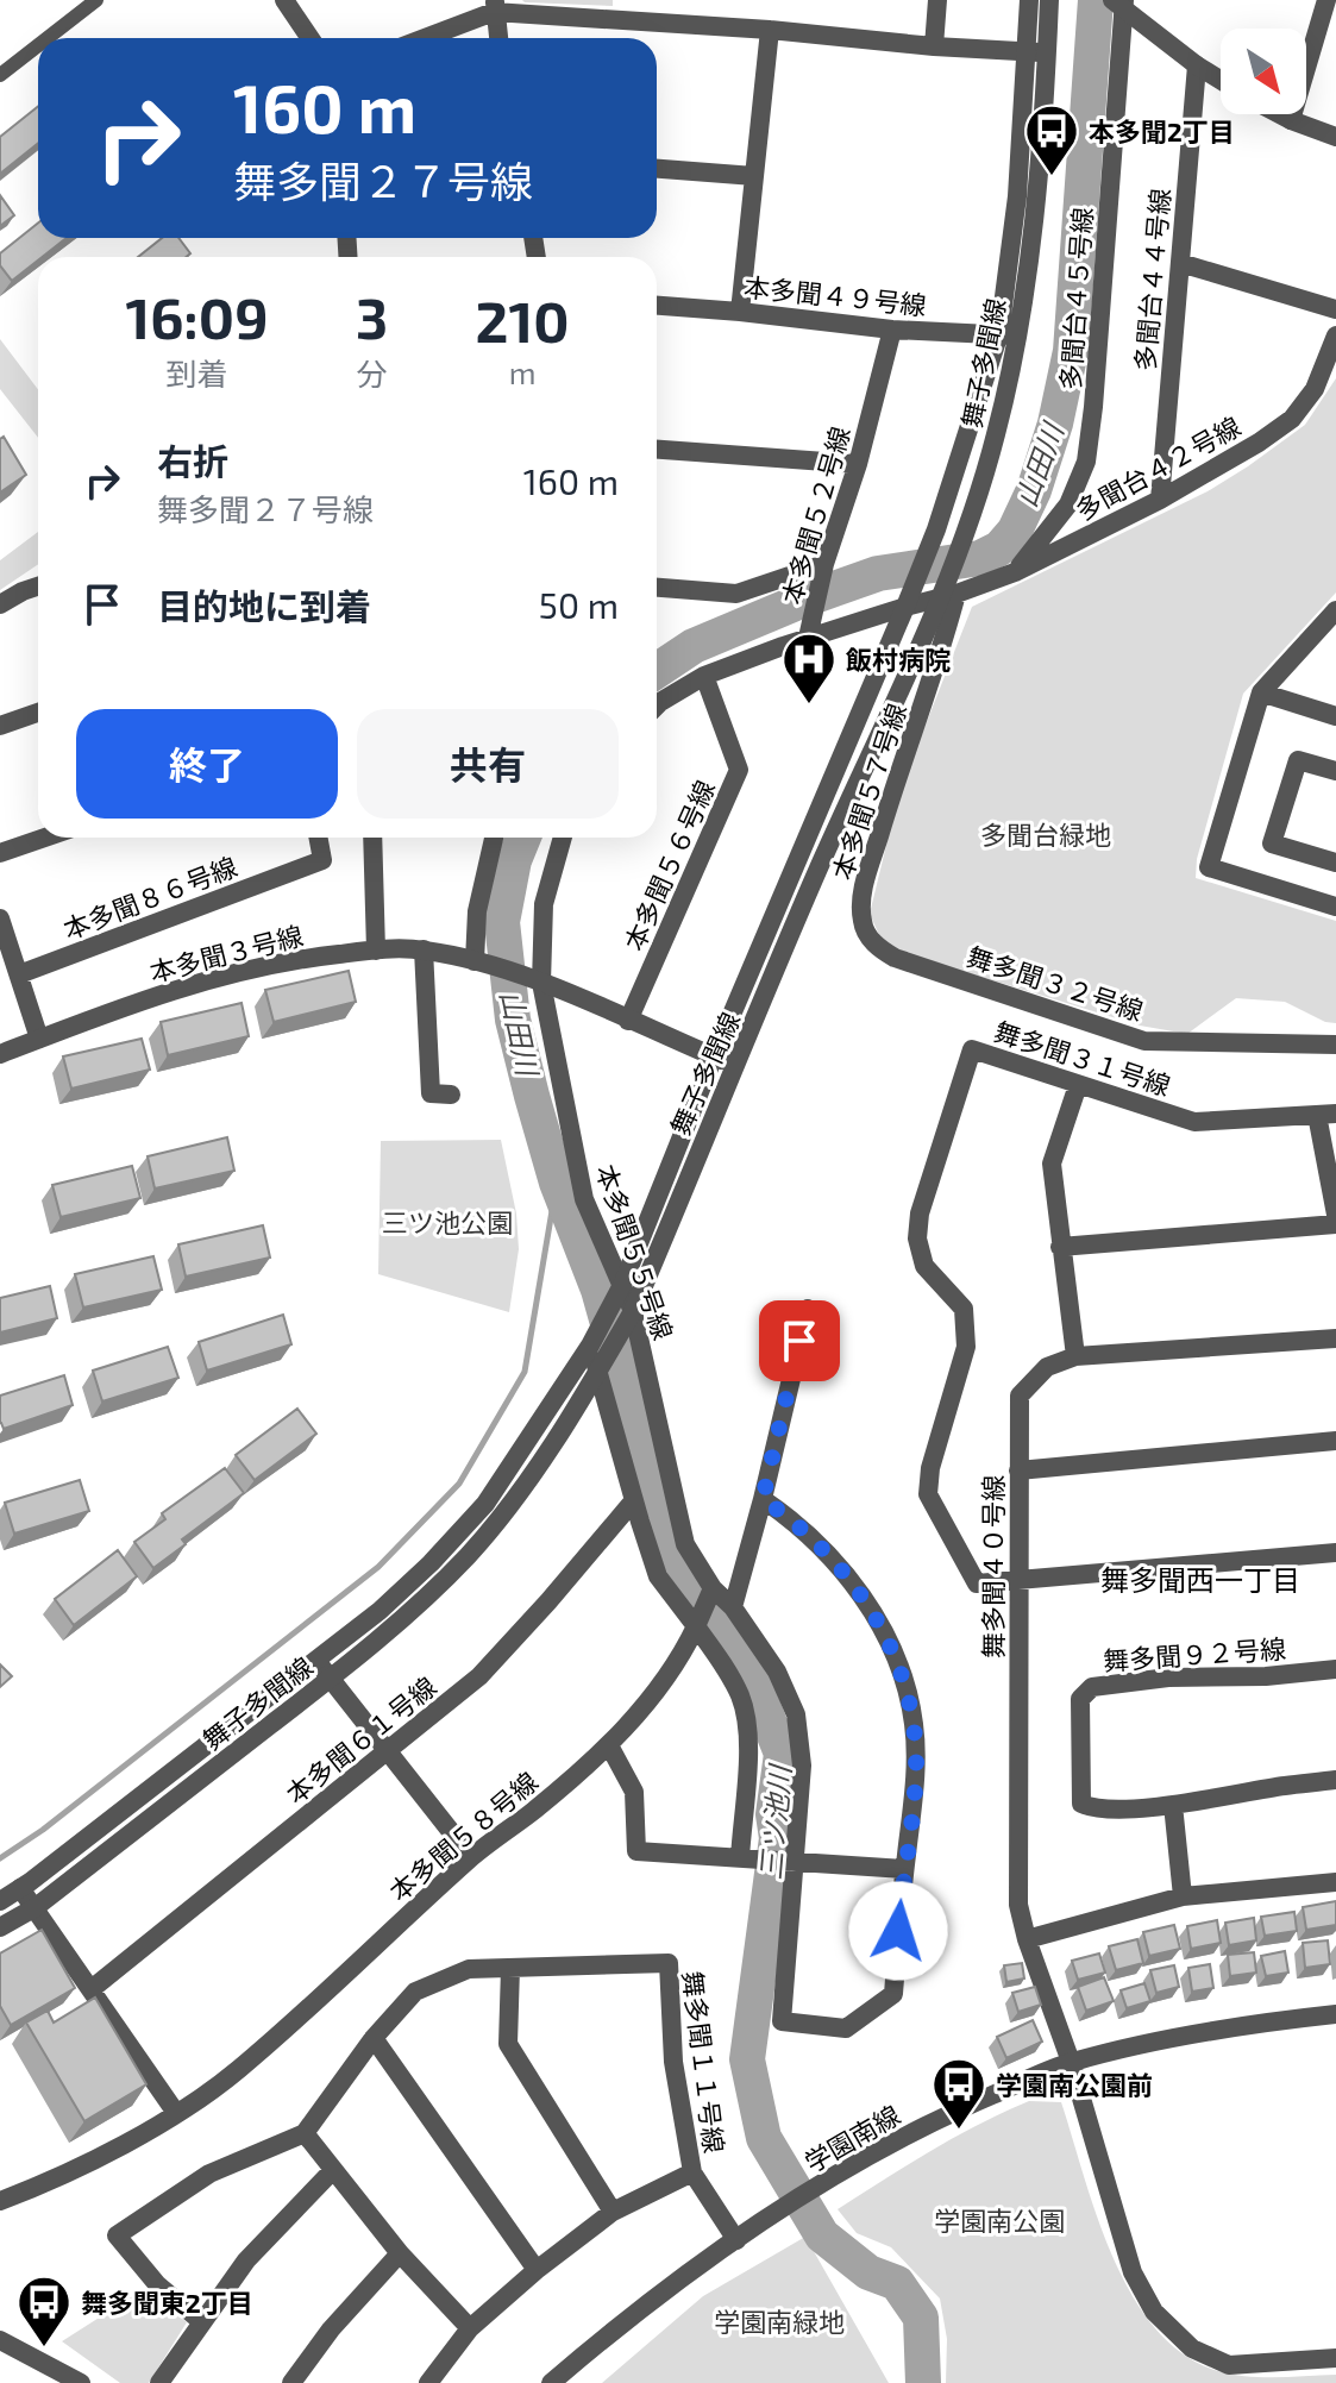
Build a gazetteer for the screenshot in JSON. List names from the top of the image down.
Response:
{
  "streets": {
    "street": [
      "多聞台４４号線",
      "本多聞４９号線",
      "多聞台４５号線",
      "舞子多聞線",
      "多聞台４２号線",
      "本多聞５２号線",
      "本多聞５７号線",
      "本多聞５６号線",
      "本多聞８６号線",
      "本多聞３号線",
      "舞多聞３２号線",
      "舞多聞３１号線",
      "本多聞５５号線",
      "舞多聞４０号線",
      "舞多聞９２号線",
      "本多聞６１号線",
      "本多聞５８号線",
      "舞多聞１１号線",
      "学園南線"
    ]
  },
  "crossings": [
    ["多聞台４４号線", "多聞台４２号線"],
    ["本多聞４９号線", "舞子多聞線"],
    ["本多聞４９号線", "本多聞５２号線"],
    ["多聞台４５号線", "多聞台４２号線"],
    ["舞子多聞線", "多聞台４２号線"],
    ["舞子多聞線", "本多聞５２号線"],
    ["舞子多聞線", "本多聞５７号線"],
    ["舞子多聞線", "本多聞３号線"],
    ["舞子多聞線", "本多聞５５号線"],
    ["多聞台４２号線", "本多聞５２号線"],
    ["多聞台４２号線", "本多聞５７号線"],
    ["本多聞５２号線", "本多聞５７号線"],
    ["本多聞５７号線", "舞多聞３２号線"],
    ["本多聞５６号線", "本多聞３号線"],
    ["本多聞３号線", "本多聞５５号線"],
    ["舞多聞３１号線", "舞多聞４０号線"],
    ["舞多聞４０号線", "学園南線"],
    ["舞多聞１１号線", "学園南線"]
  ],
  "districts": ["舞多聞西一丁目"],
  "water": ["山田川", "三ツ池川"],
  "parks": [
    "多聞台緑地",
    "三ツ池公園",
    "学園南公園",
    "学園南緑地"
  ],
  "places": {
    "bus stop": ["本多聞2丁目", "学園南公園前", "舞多聞東2丁目"],
    "hospital": ["飯村病院"]
  },
  "north": "bottom right",
  "page": {
    "turn": ["160 m", "舞多聞２７号線"],
    "eta": [
      "16:09",
      "到着",
      "3",
      "分",
      "210",
      "m"
    ],
    "list": [
      {
        "name": "右折",
        "note": "舞多聞２７号線",
        "value": "160 m"
      },
      {
        "name": "目的地に到着",
        "value": "50 m"
      }
    ],
    "buttons": ["終了", "共有"]
  }
}
